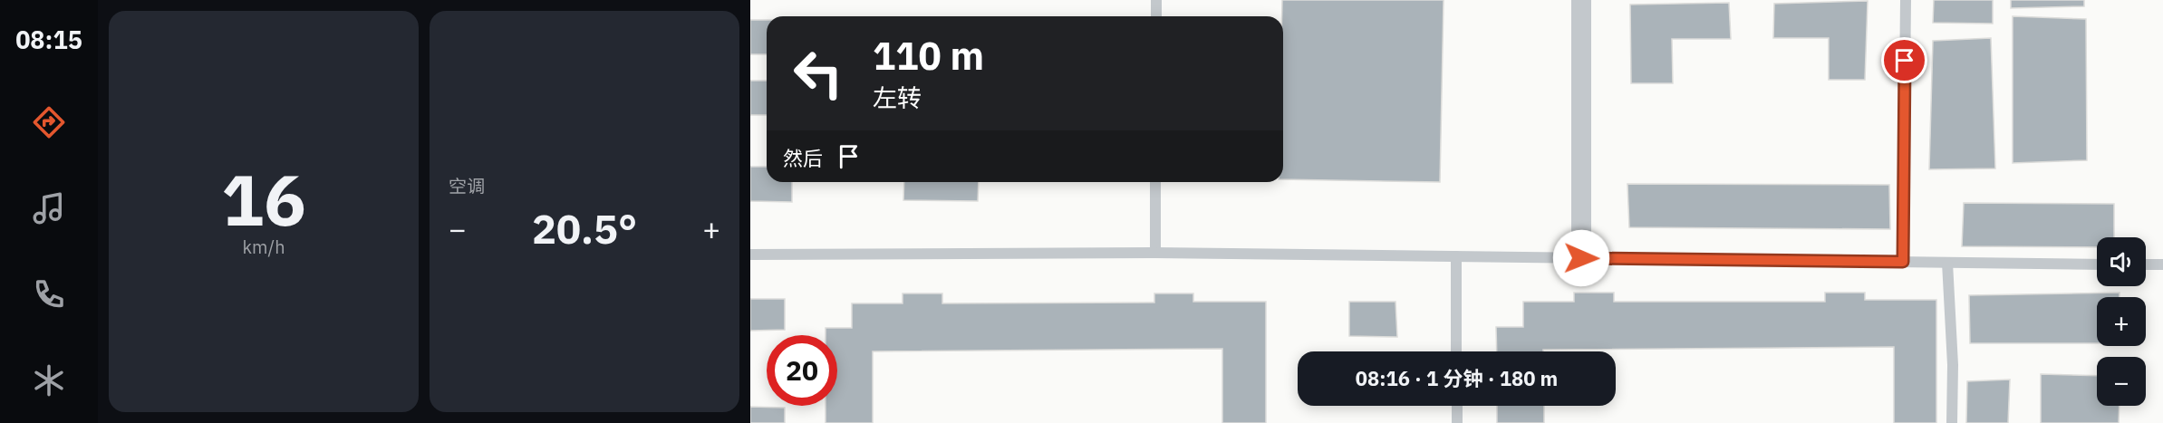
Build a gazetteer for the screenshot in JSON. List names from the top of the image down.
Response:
{
  "page": {
    "tabs": "08:15",
    "tile": [
      ["16", "km/h"],
      "空调"
    ],
    "turn": ["110 m", "左转"],
    "then": "然后",
    "heat": ["−", "20.5°", "+"],
    "map_buttons": ["+", "−"],
    "limit": "20",
    "trip": "08:16 · 1 分钟 · 180 m"
  }
}
